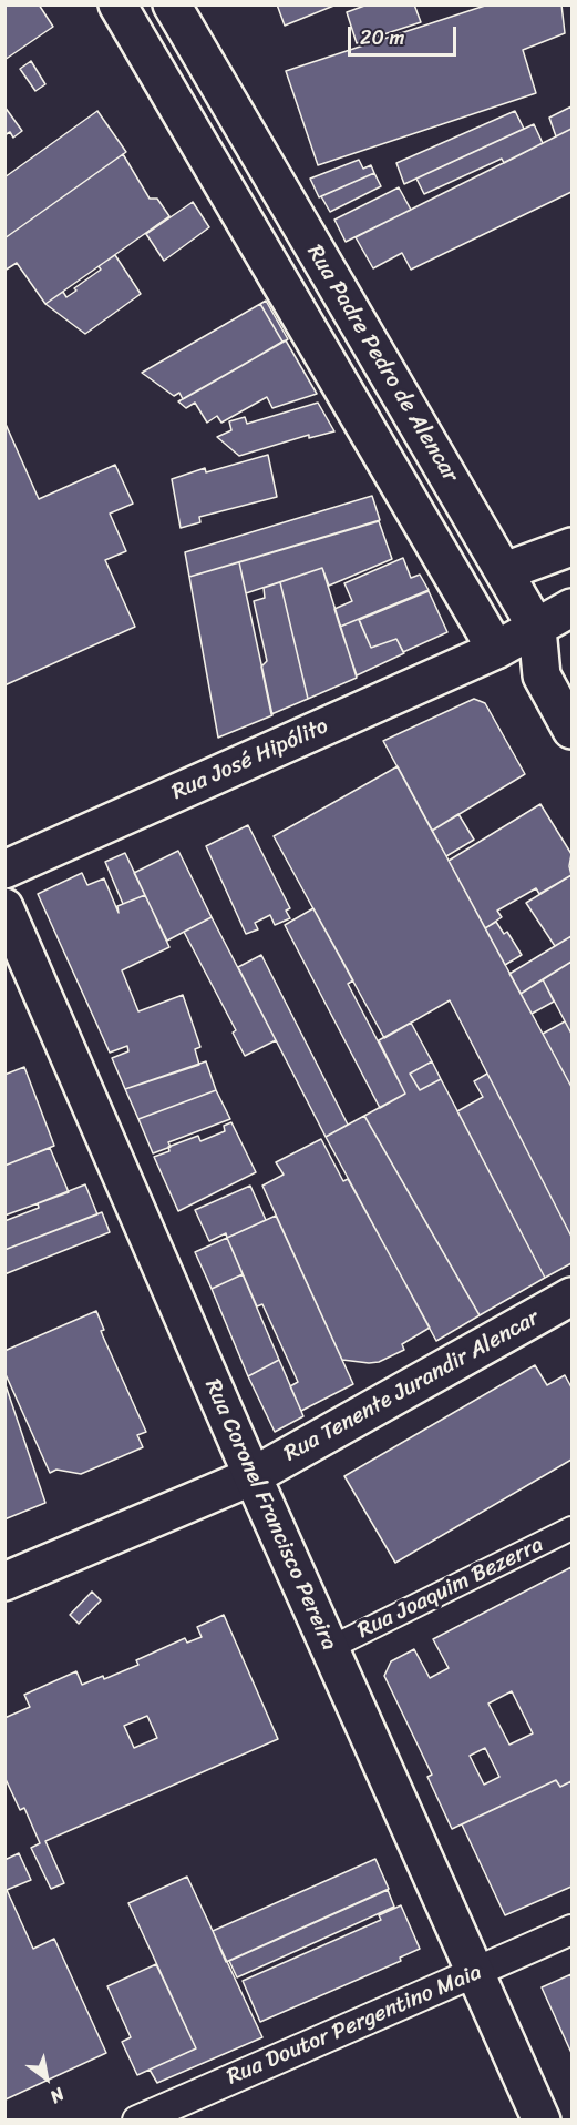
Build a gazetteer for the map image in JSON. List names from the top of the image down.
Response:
{
  "streets": {
    "main road": [
      "Rua Padre Pedro de Alencar",
      "Rua José Hipólito",
      "Rua Tenente Jurandir Alencar",
      "Rua Coronel Francisco Pereira"
    ],
    "street": ["Rua Joaquim Bezerra", "Rua Doutor Pergentino Maia"]
  },
  "crossings": [
    ["Rua Padre Pedro de Alencar", "Rua José Hipólito"],
    ["Rua Tenente Jurandir Alencar", "Rua Coronel Francisco Pereira"],
    ["Rua Coronel Francisco Pereira", "Rua Joaquim Bezerra"],
    ["Rua Coronel Francisco Pereira", "Rua Doutor Pergentino Maia"]
  ],
  "scale_bar": "20 m",
  "north": "bottom right"
}
